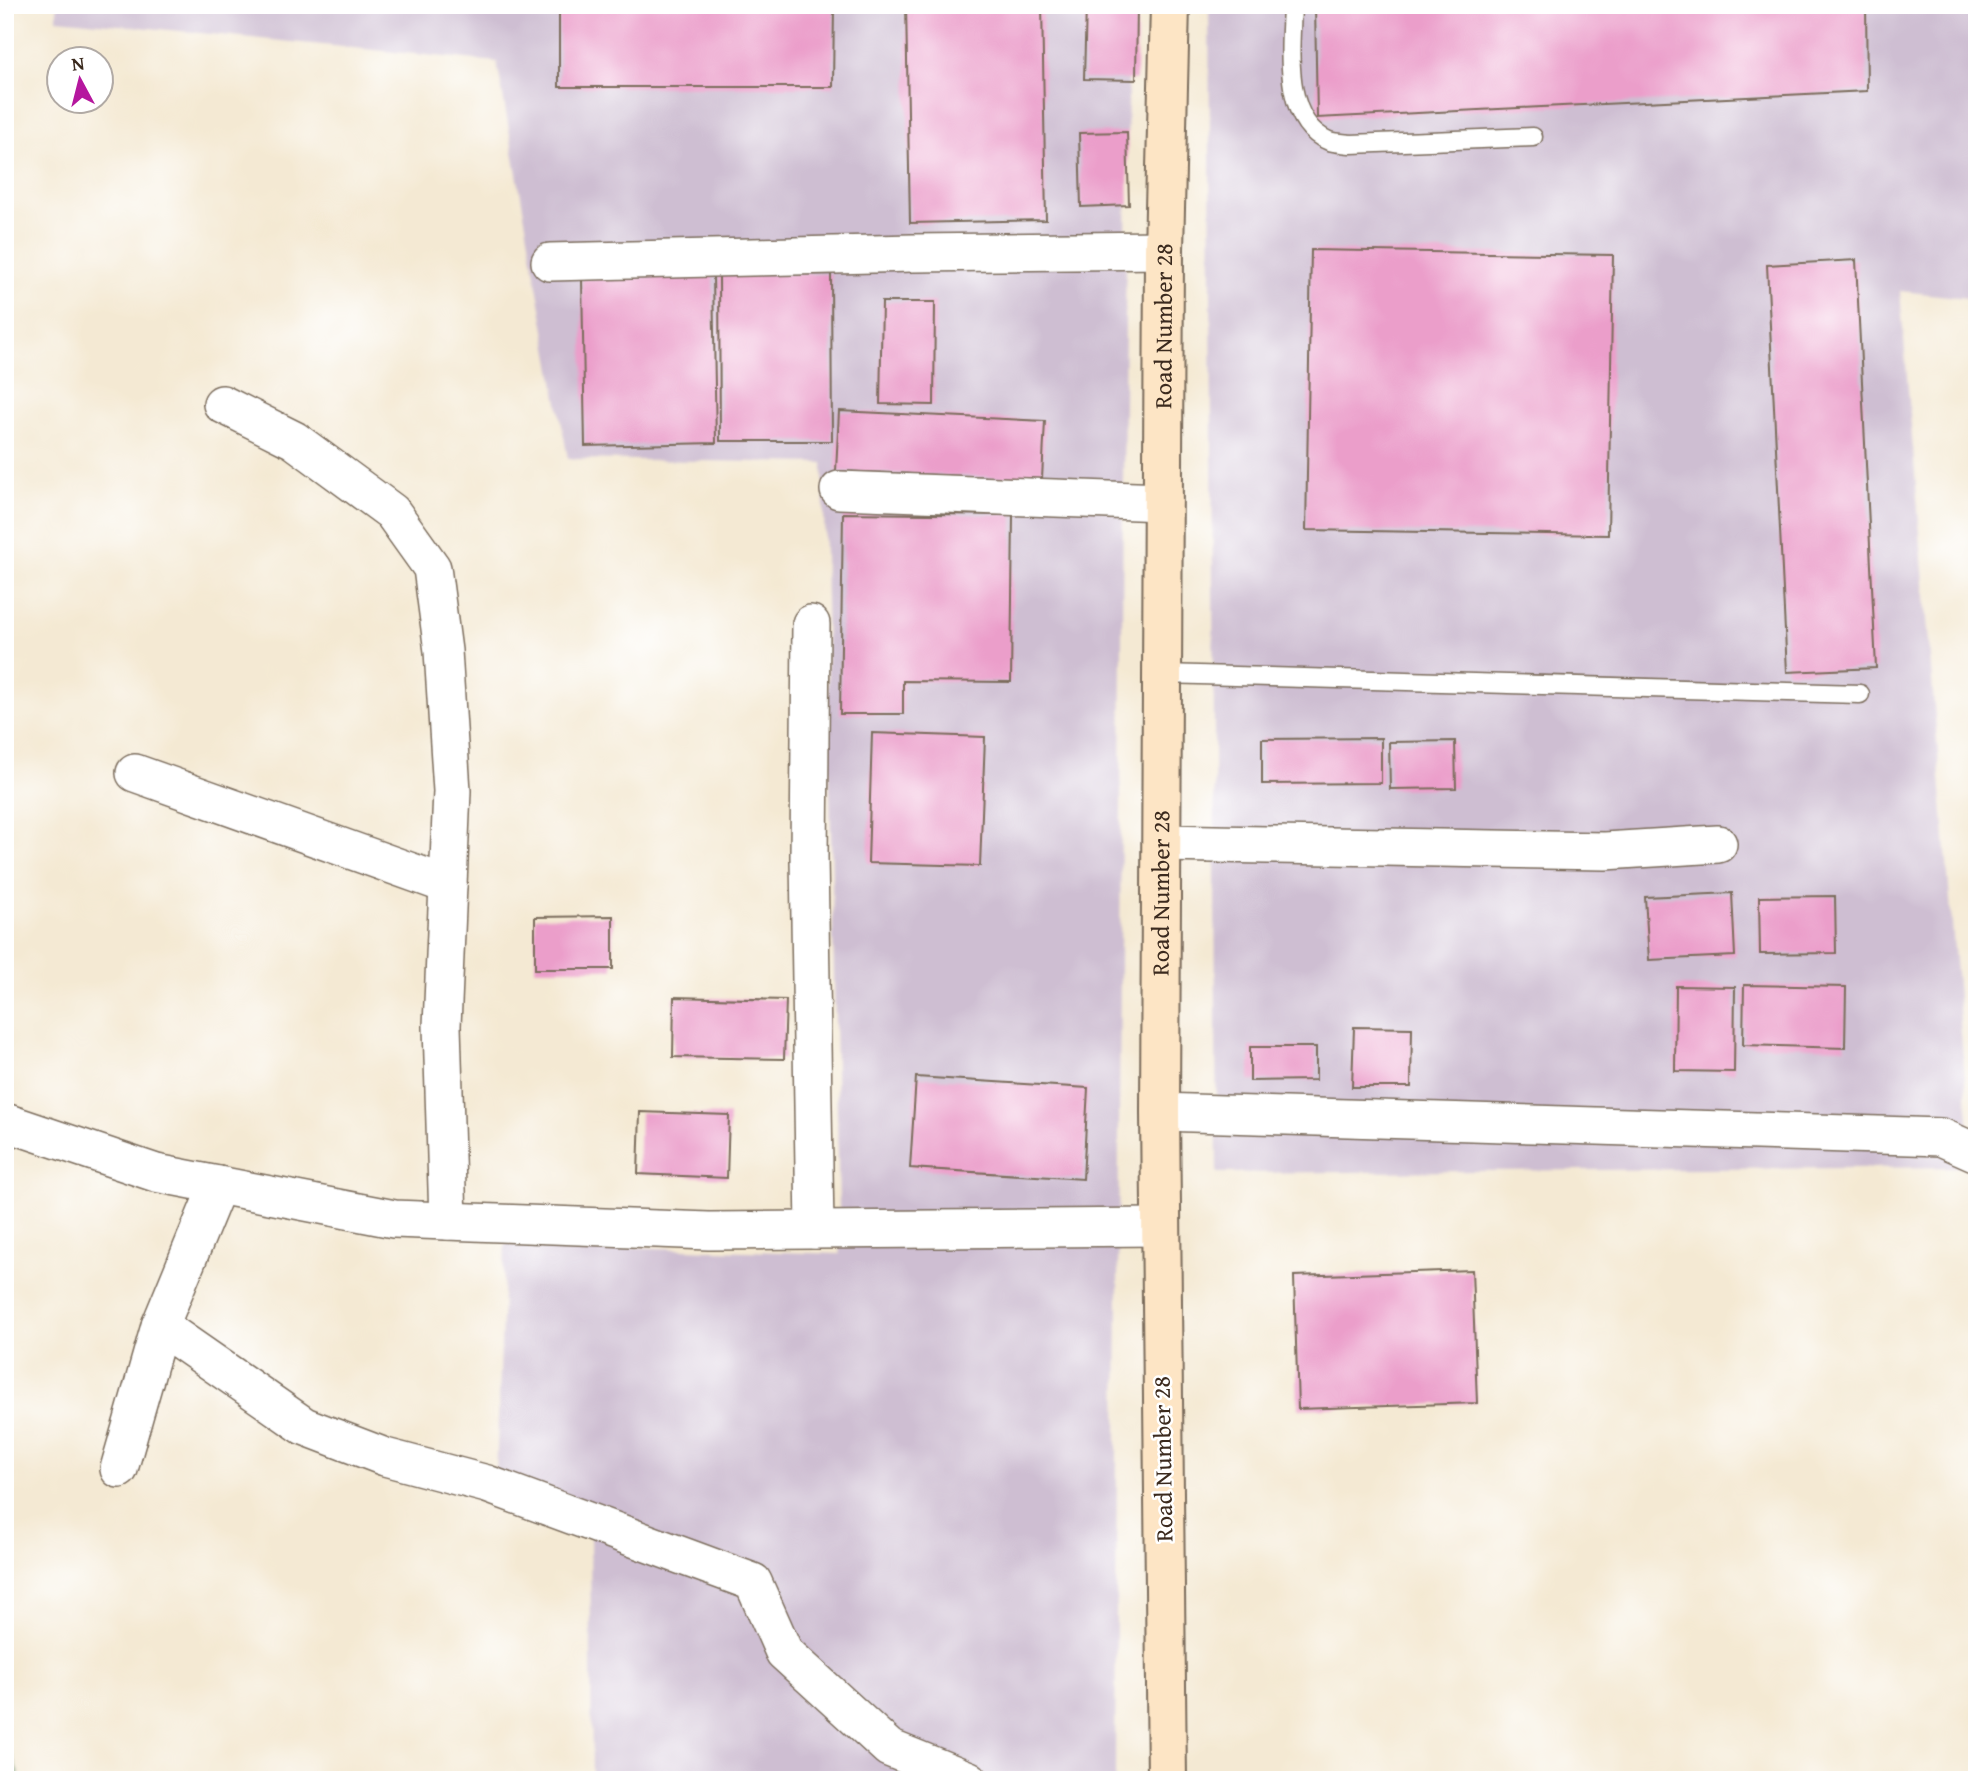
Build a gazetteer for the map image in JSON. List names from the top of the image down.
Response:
{
  "streets": {
    "street": ["Road Number 28"]
  },
  "north": "top"
}
